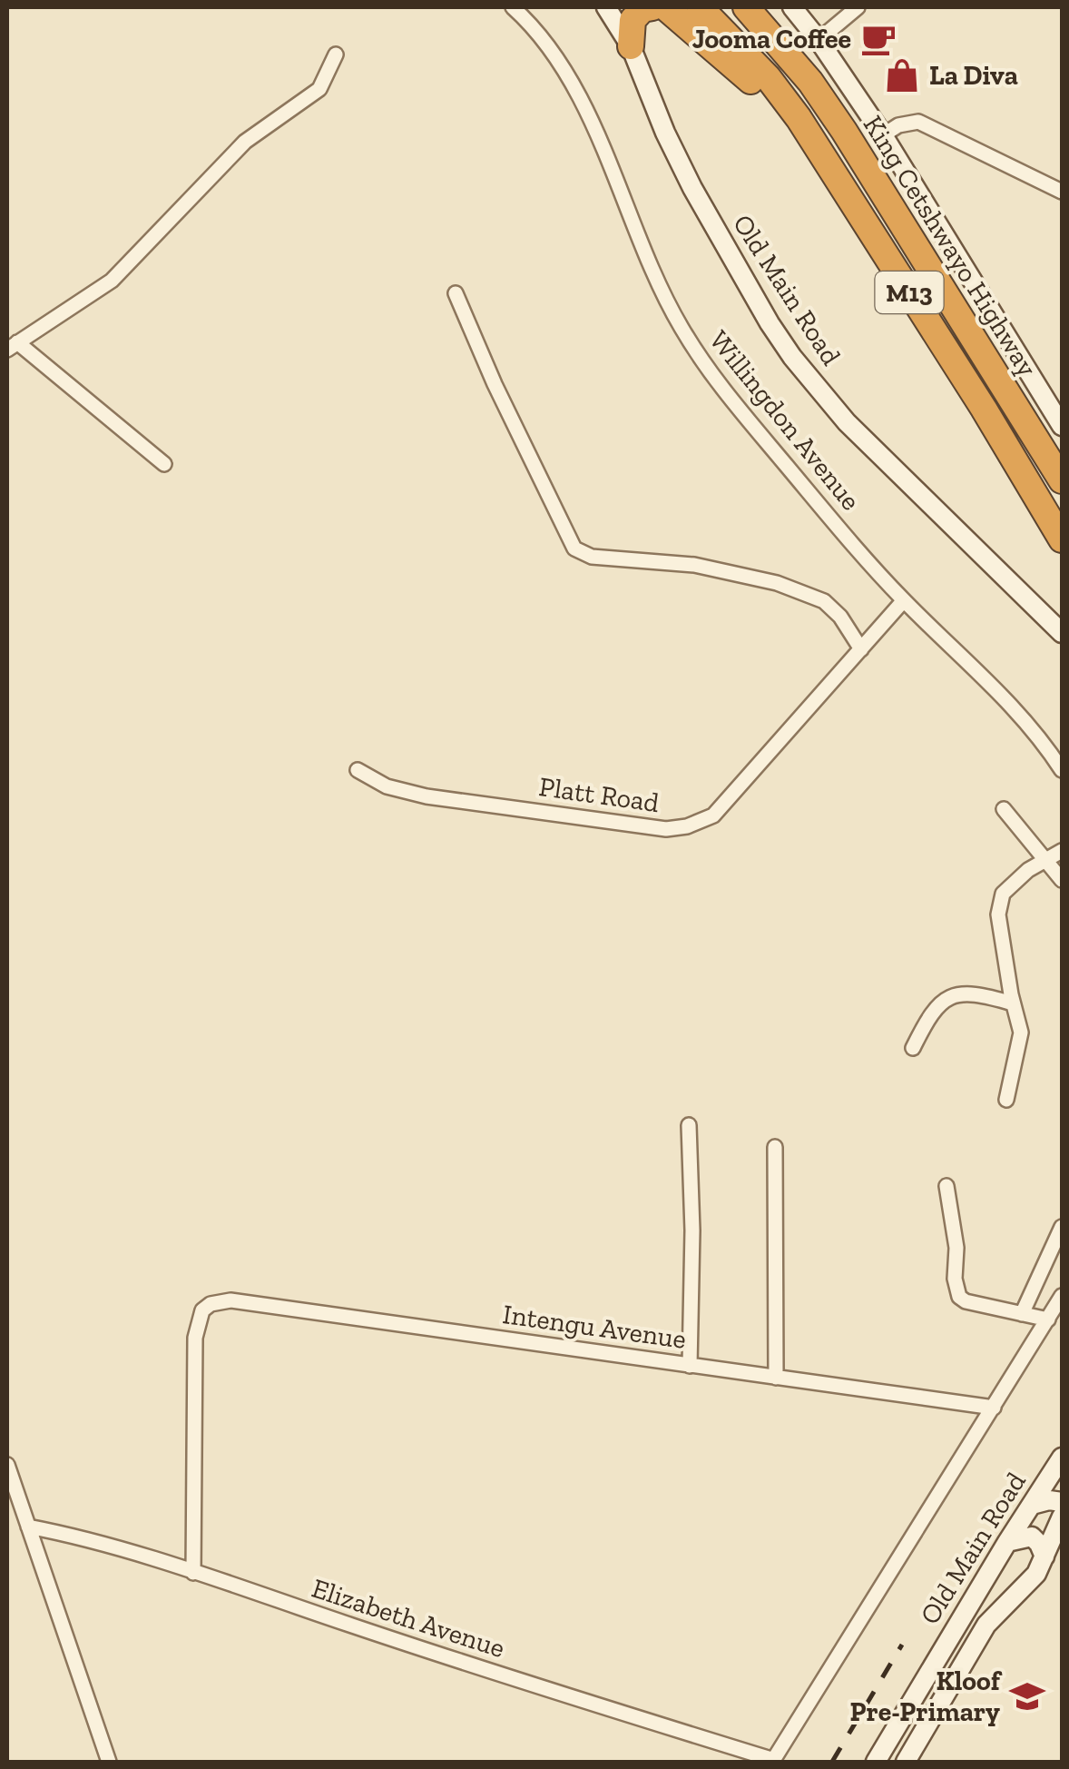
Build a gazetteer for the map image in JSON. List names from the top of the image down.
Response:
{
  "streets": {
    "highway": ["King Cetshwayo Highway", "M13"],
    "main road": ["Old Main Road"],
    "street": [
      "Willingdon Avenue",
      "Platt Road",
      "Intengu Avenue",
      "Elizabeth Avenue"
    ]
  },
  "crossings": [
    ["Willingdon Avenue", "Platt Road"],
    ["Intengu Avenue", "Elizabeth Avenue"]
  ],
  "places": {
    "cafe": ["Jooma Coffee"],
    "shop": ["La Diva"],
    "school or university": ["Kloof Pre-Primary"]
  }
}
